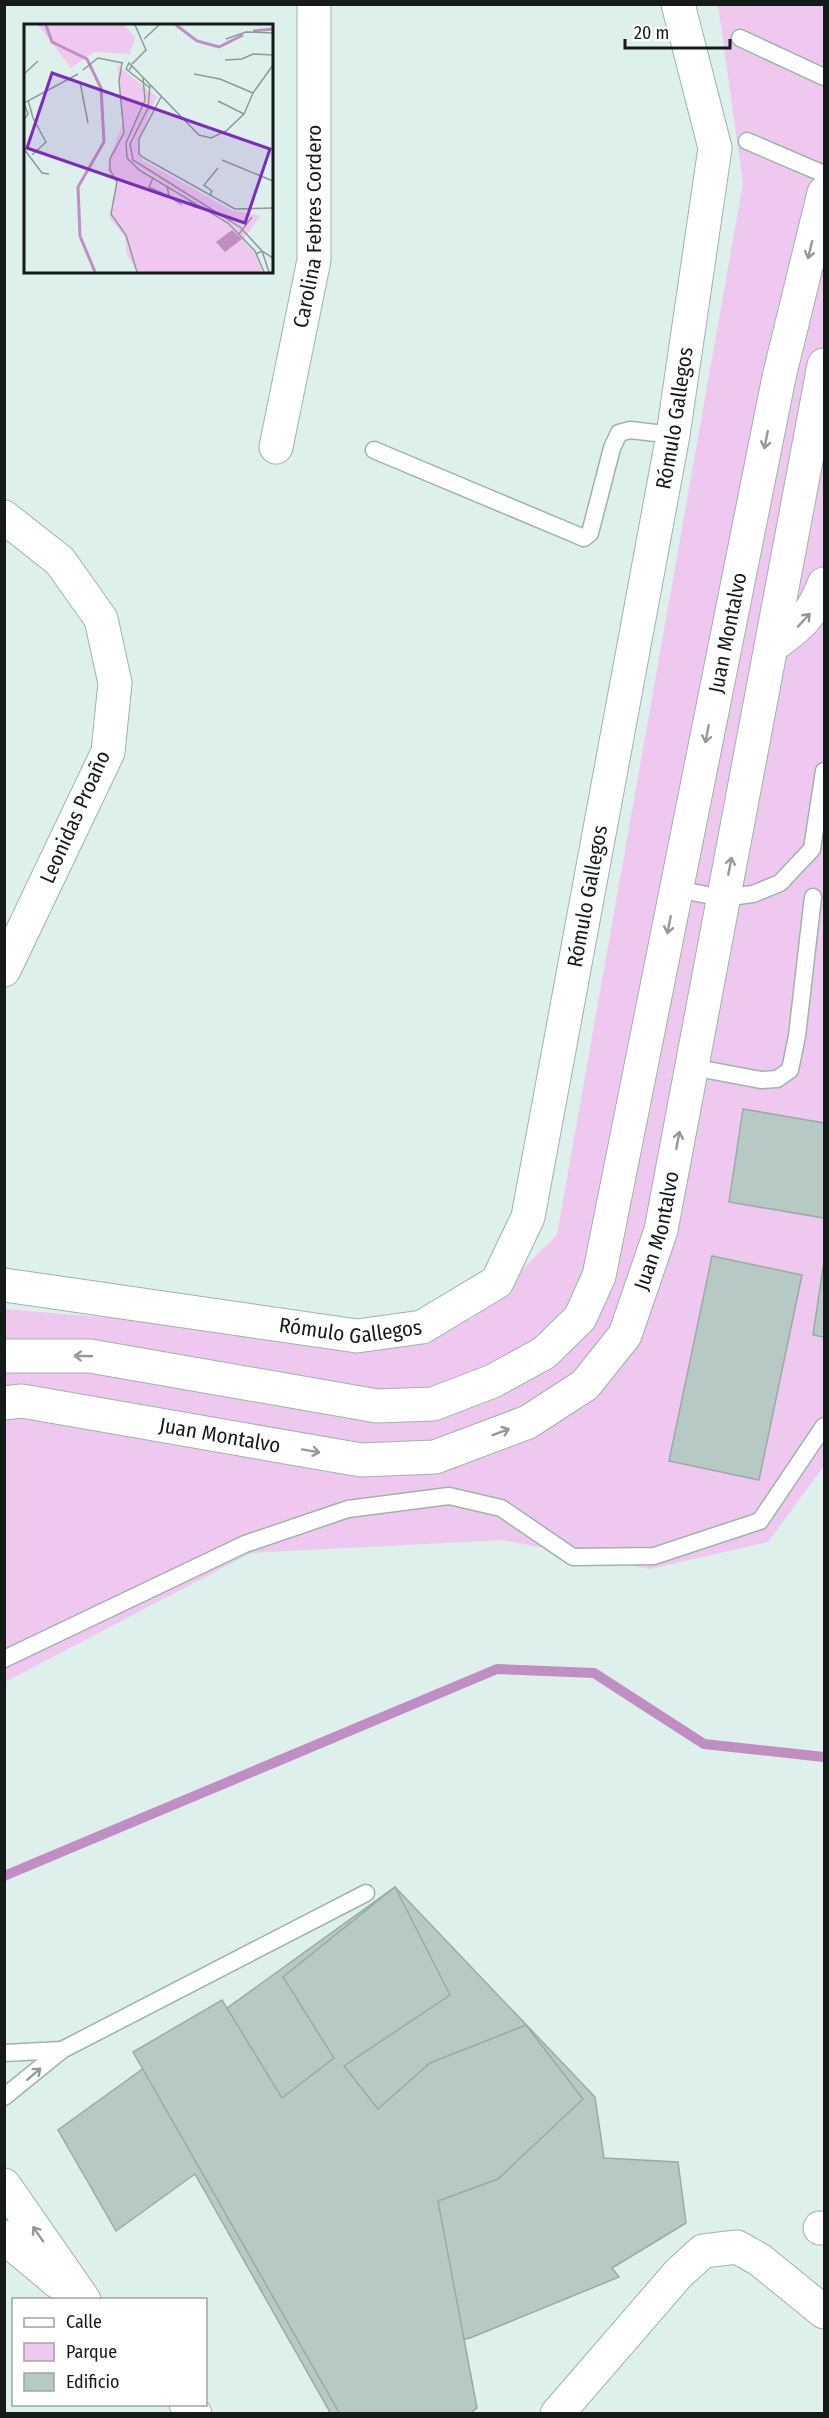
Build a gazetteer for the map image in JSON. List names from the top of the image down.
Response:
{
  "streets": {
    "street": [
      "Carolina Febres Cordero",
      "Rómulo Gallegos",
      "Juan Montalvo",
      "Leonidas Proaño"
    ]
  },
  "legend": ["Calle", "Parque", "Edificio"],
  "scale_bar": "20 m"
}
